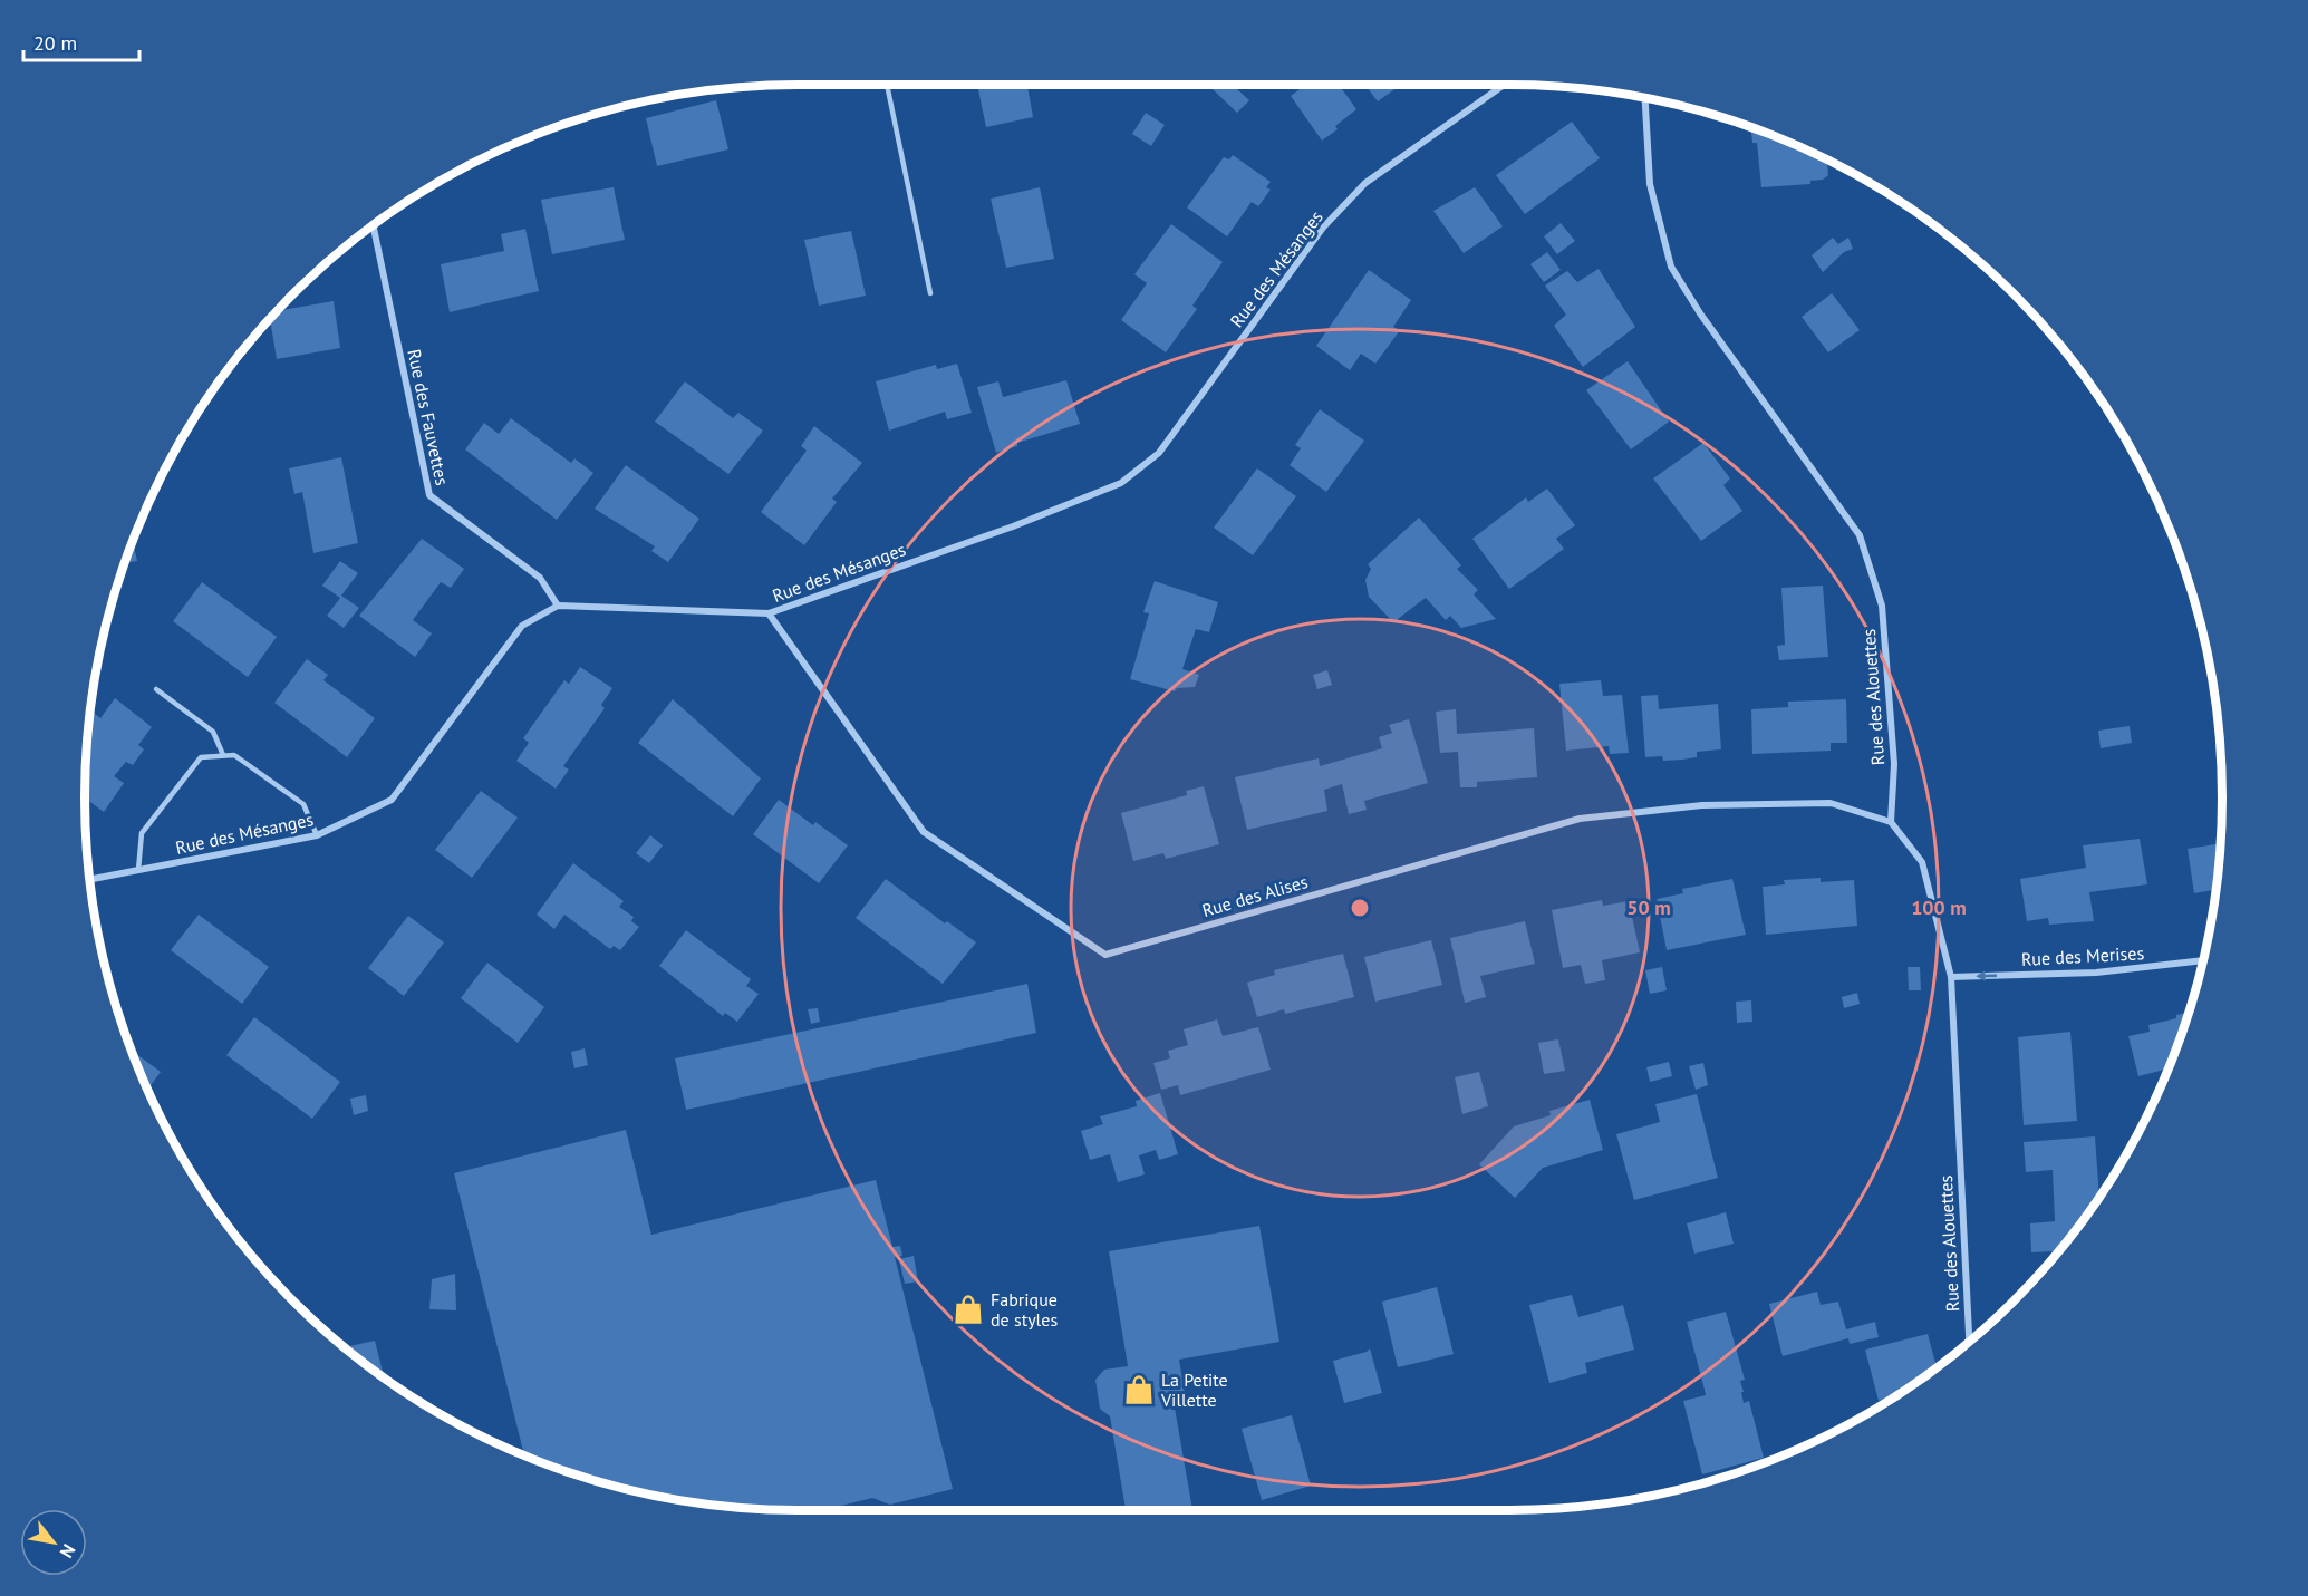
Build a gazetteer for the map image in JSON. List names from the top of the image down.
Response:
{
  "streets": {
    "street": [
      "Rue des Mésanges",
      "Rue des Fauvettes",
      "Rue des Alouettes",
      "Rue des Alises",
      "Rue des Merises"
    ]
  },
  "crossings": [
    ["Rue des Mésanges", "Rue des Fauvettes"],
    ["Rue des Mésanges", "Rue des Alises"],
    ["Rue des Alouettes", "Rue des Alises"],
    ["Rue des Alouettes", "Rue des Merises"]
  ],
  "one_way": ["Rue des Merises"],
  "places": {
    "shop": ["Fabrique de styles", "La Petite Villette"]
  },
  "scale_bar": "20 m",
  "north": "bottom right",
  "rings": ["50 m", "100 m"]
}
